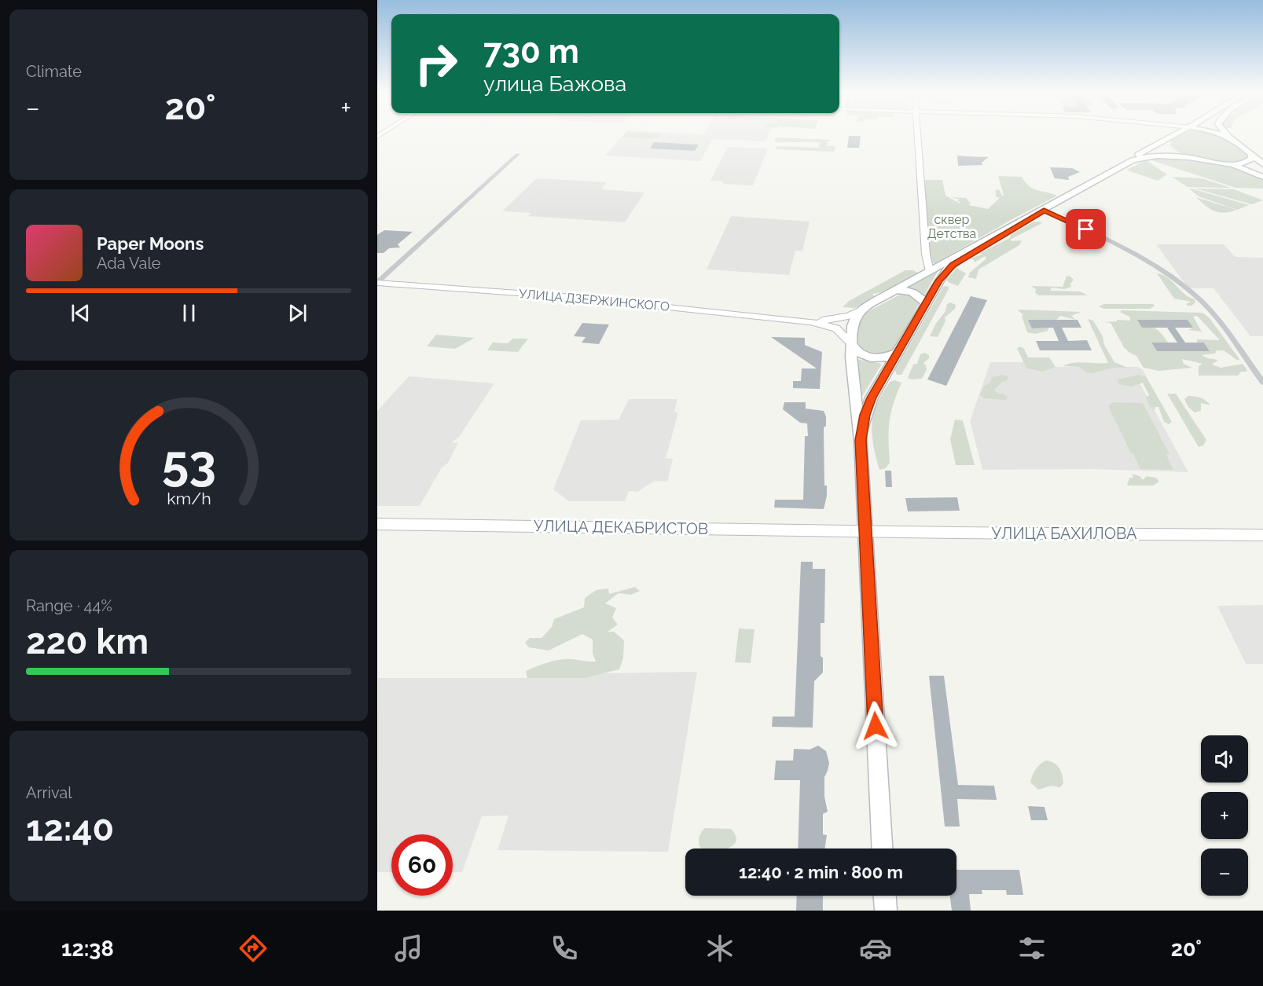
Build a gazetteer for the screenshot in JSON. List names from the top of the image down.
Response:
{
  "streets": {
    "street": ["УЛИЦА ДЗЕРЖИНСКОГО", "УЛИЦА ДЕКАБРИСТОВ", "УЛИЦА БАХИЛОВА"]
  },
  "crossings": [
    ["УЛИЦА ДЕКАБРИСТОВ", "УЛИЦА БАХИЛОВА"]
  ],
  "parks": ["сквер Детства"],
  "page": {
    "tile": [
      "Climate",
      ["Range · 44%", "220 km"],
      ["Arrival", "12:40"]
    ],
    "turn": ["730 m", "улица Бажова"],
    "heat": ["−", "20°", "+"],
    "song": ["Paper Moons", "Ada Vale"],
    "map_buttons": ["+", "−"],
    "limit": "60",
    "trip": "12:40 · 2 min · 800 m",
    "tabs": ["12:38", "20°"],
    "gauge": ["53", "km/h"]
  }
}
